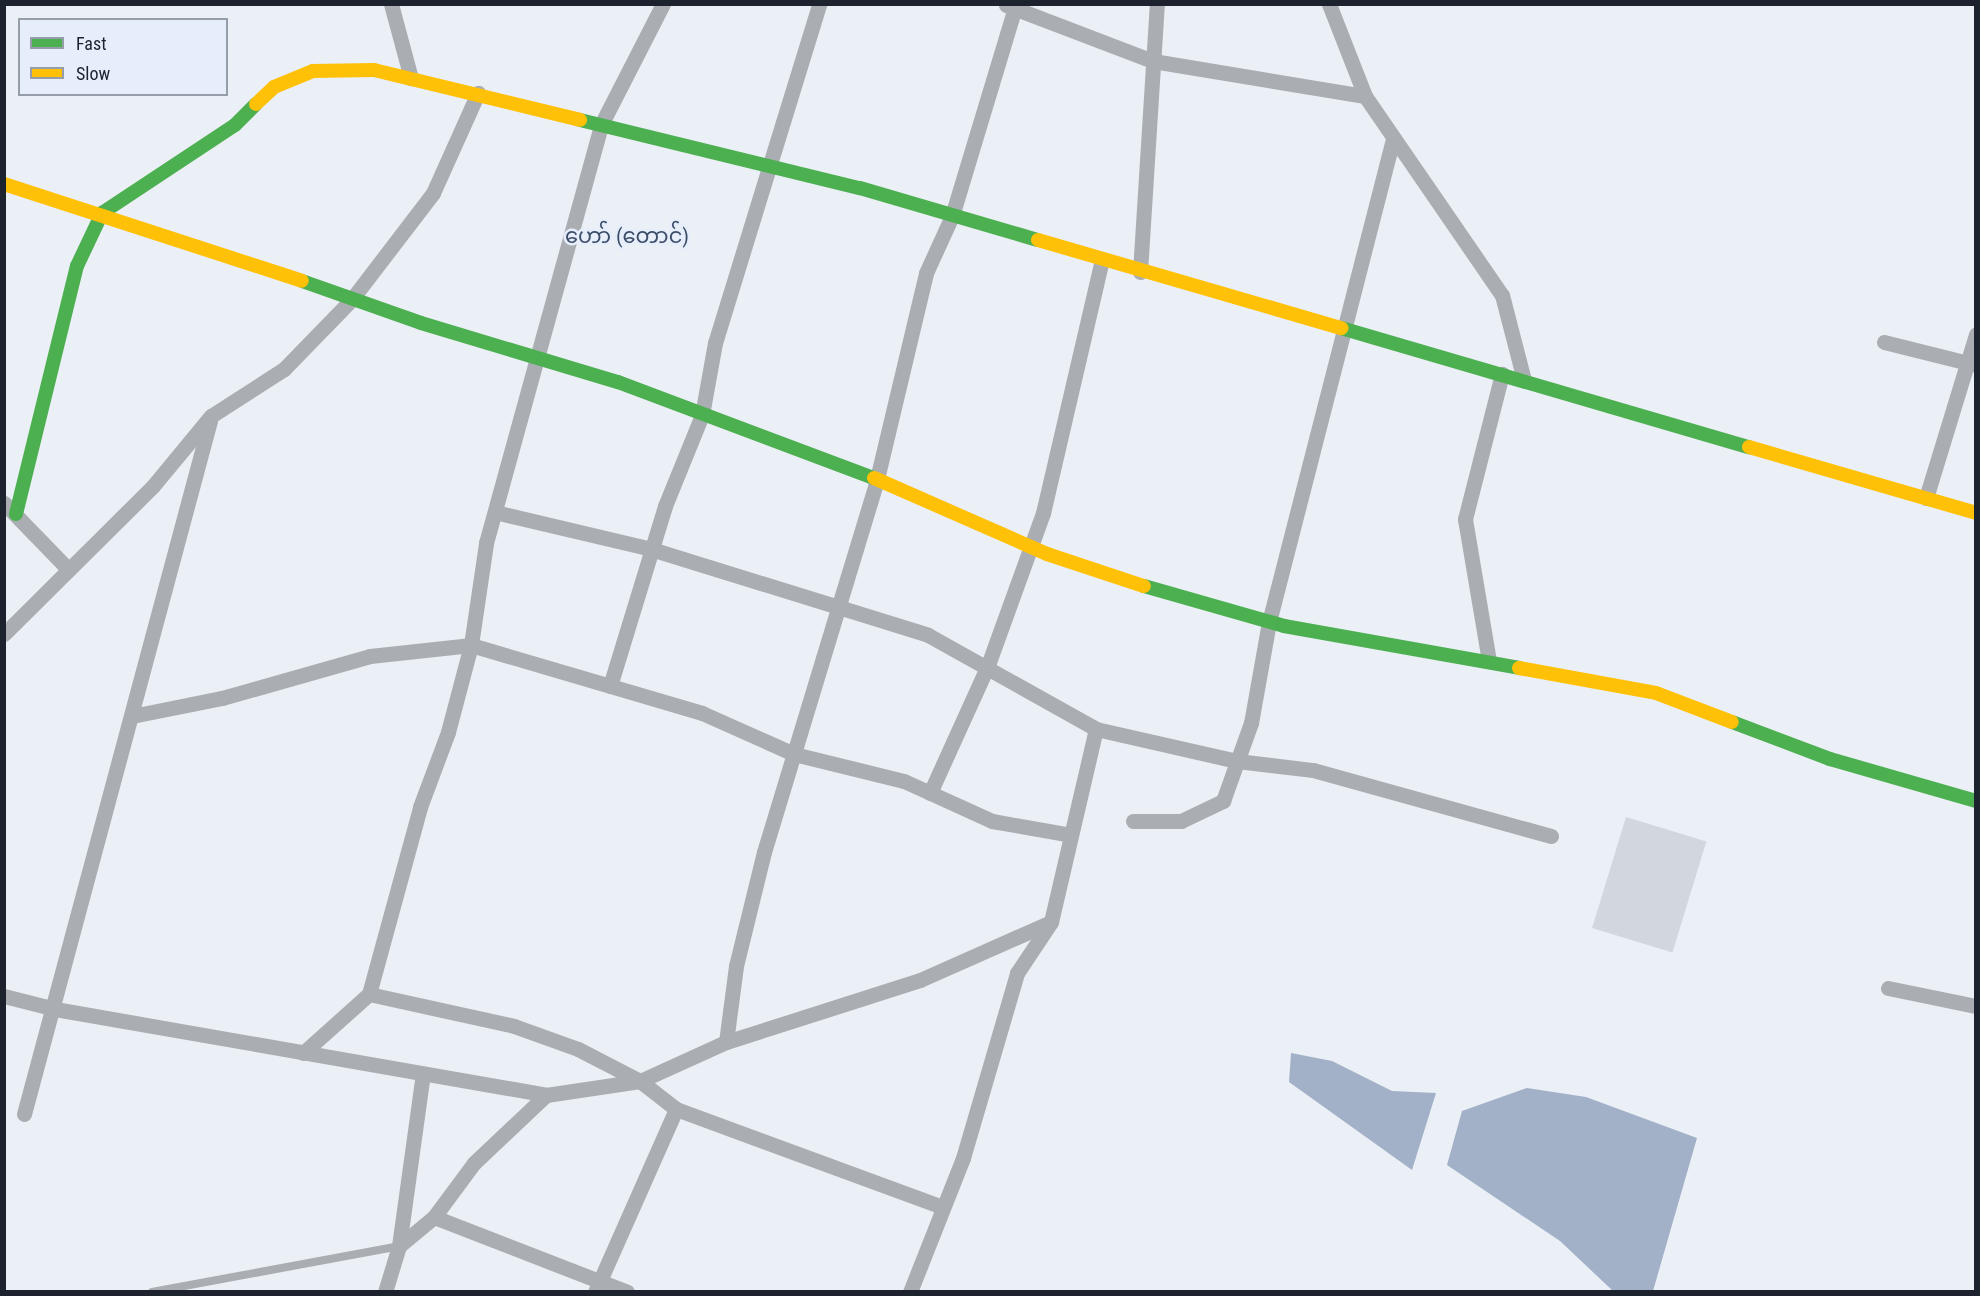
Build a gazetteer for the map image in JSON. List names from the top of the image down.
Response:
{
  "districts": ["ဟော် (တောင်)"],
  "legend": ["Fast", "Slow"]
}
